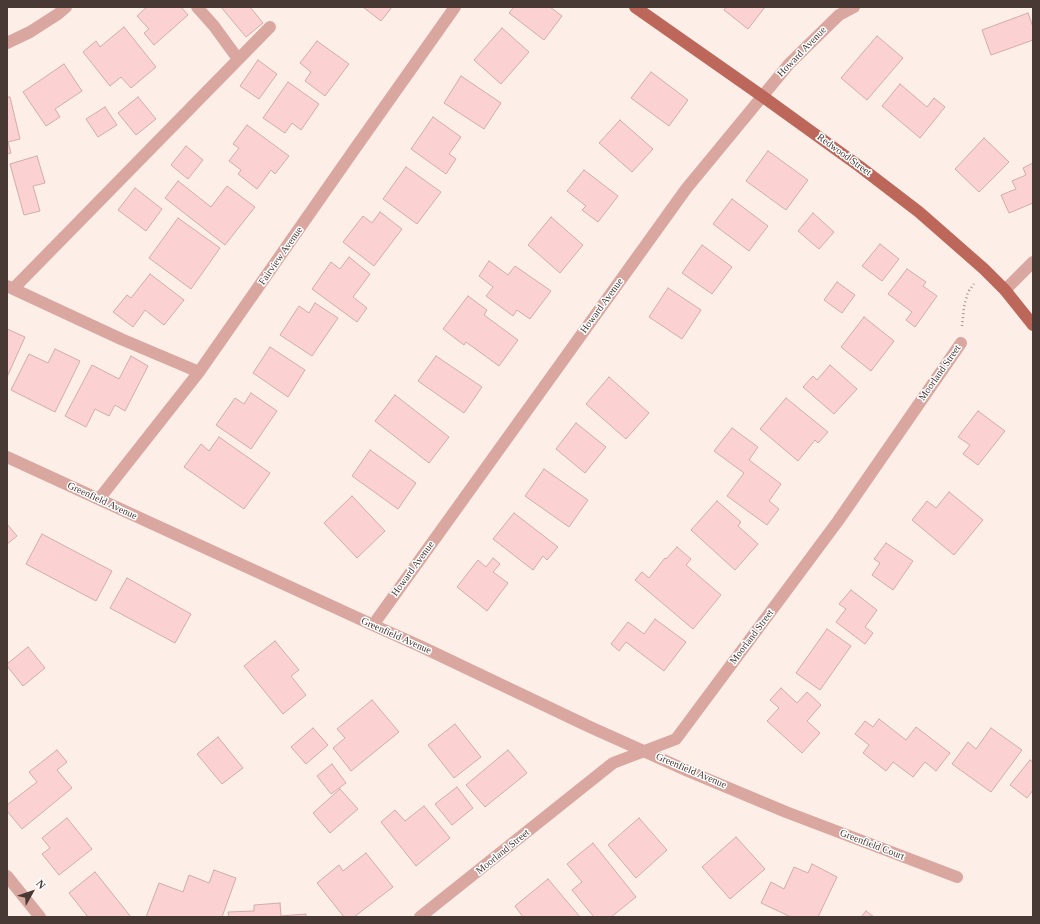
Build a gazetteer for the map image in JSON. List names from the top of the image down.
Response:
{
  "streets": {
    "main road": ["Redwood Street"],
    "street": [
      "Howard Avenue",
      "Fairview Avenue",
      "Moorland Street",
      "Greenfield Avenue",
      "Greenfield Court"
    ]
  },
  "crossings": [
    ["Howard Avenue", "Redwood Street"],
    ["Howard Avenue", "Greenfield Avenue"],
    ["Redwood Street", "Moorland Street"],
    ["Fairview Avenue", "Greenfield Avenue"],
    ["Moorland Street", "Greenfield Avenue"],
    ["Greenfield Avenue", "Greenfield Court"]
  ],
  "north": "top right"
}
